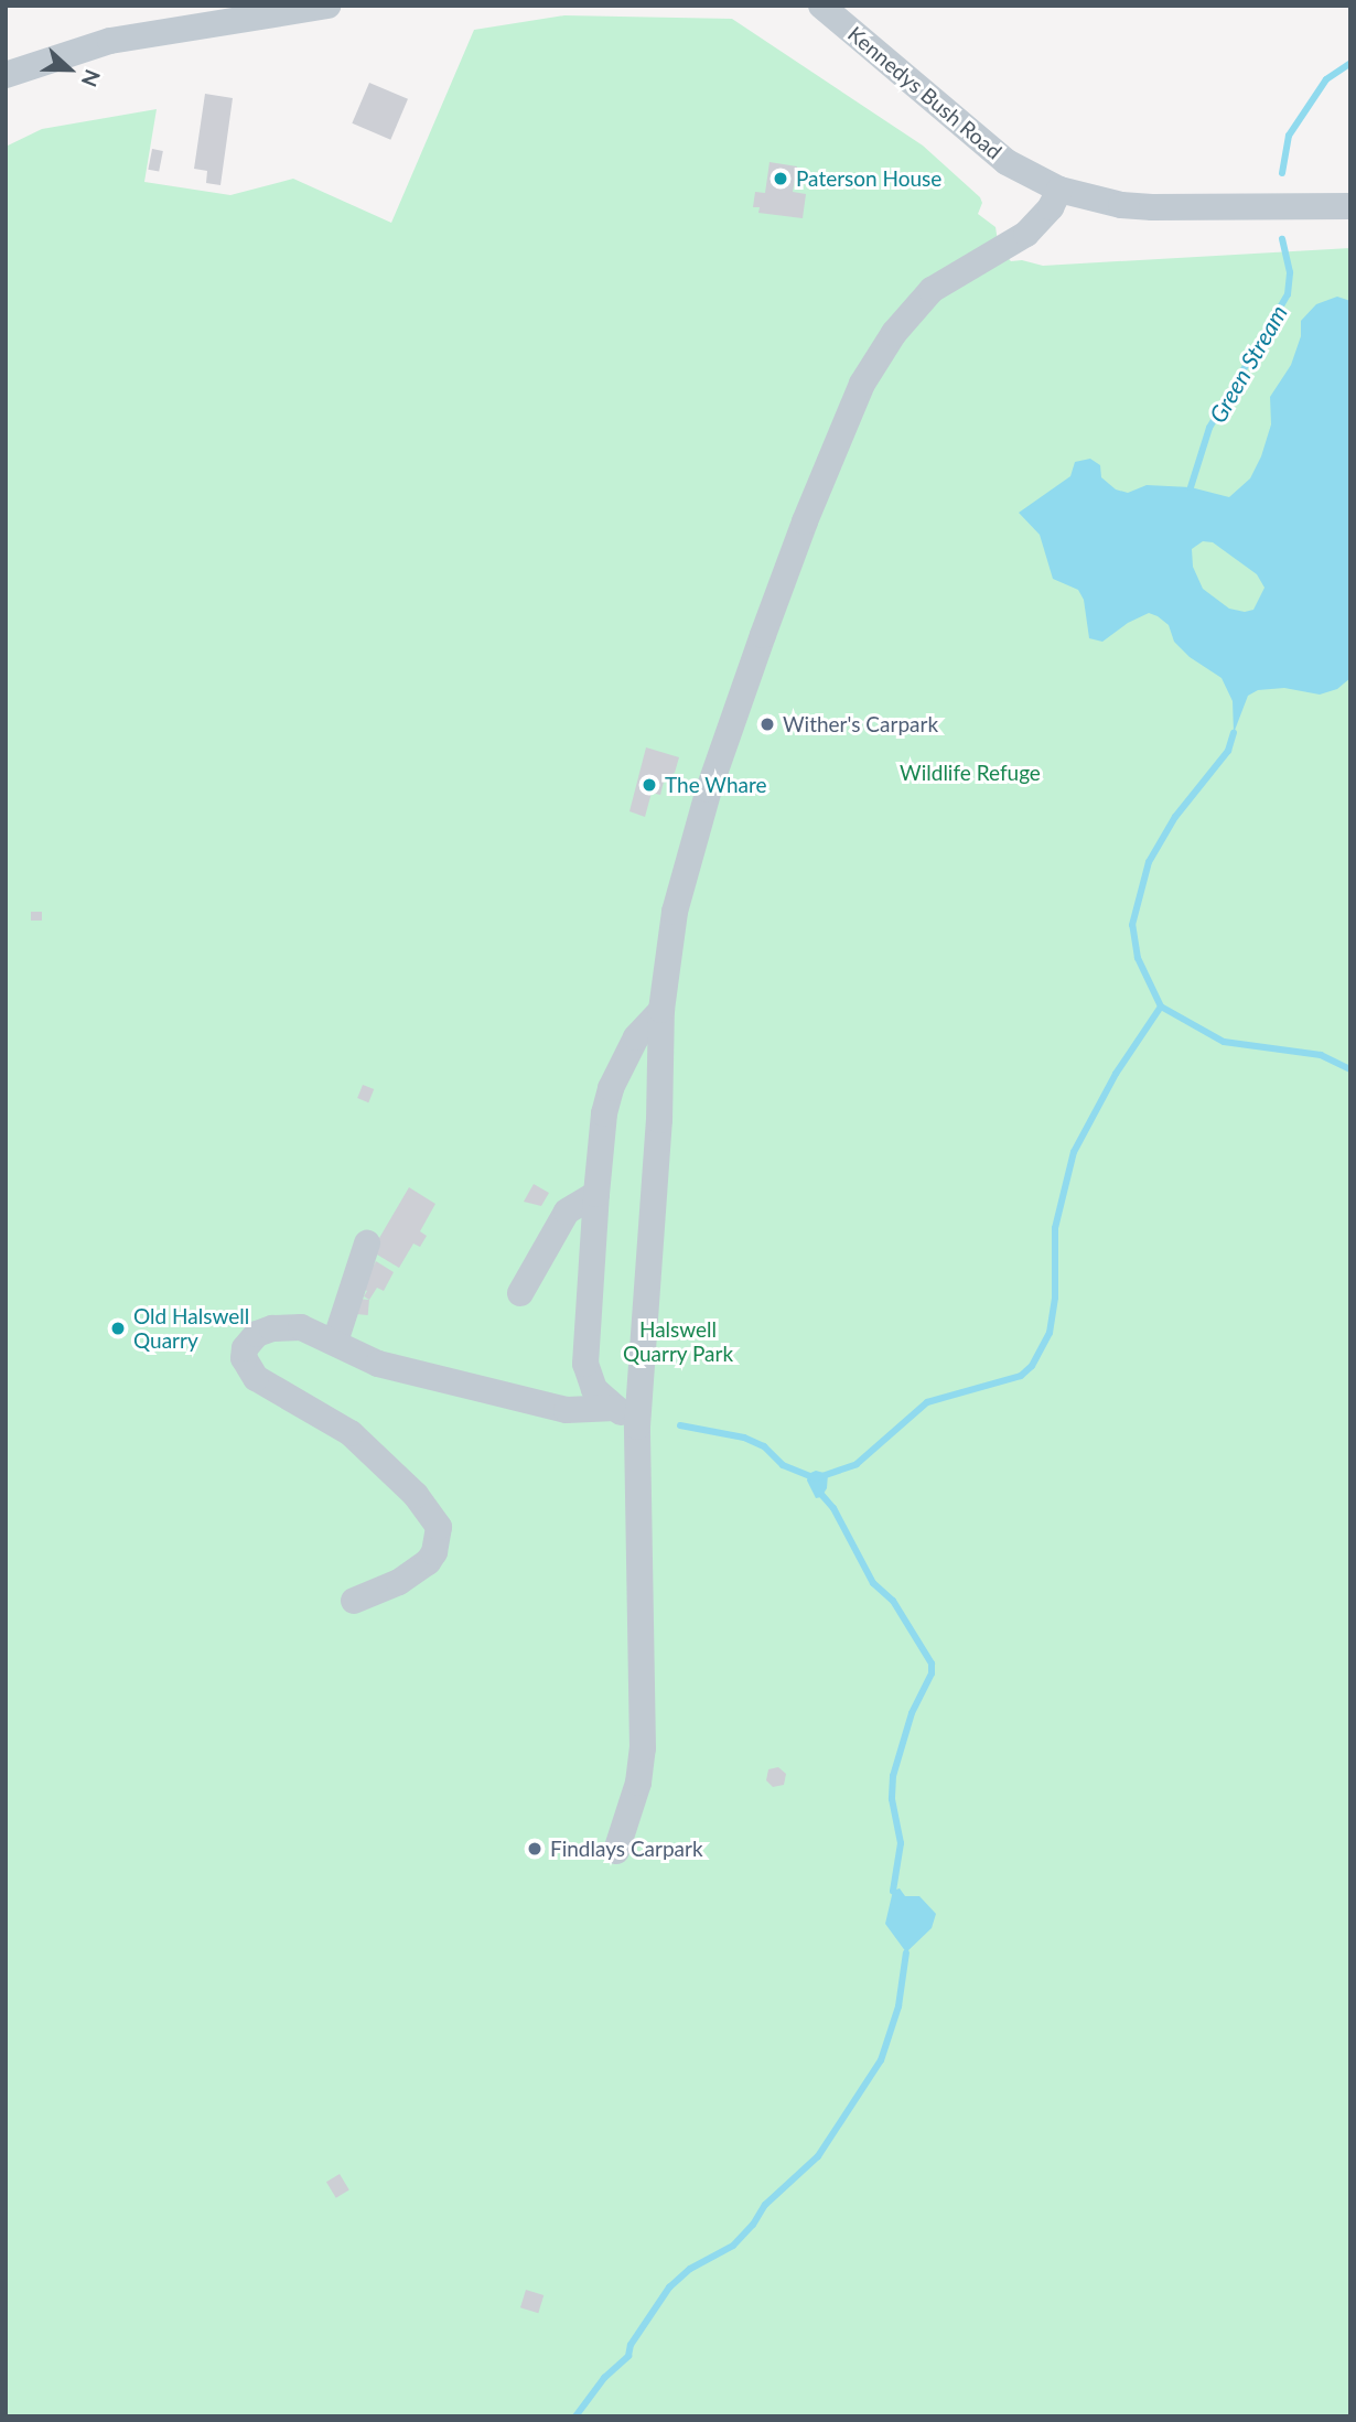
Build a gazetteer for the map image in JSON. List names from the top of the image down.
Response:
{
  "streets": {
    "street": ["Kennedys Bush Road"]
  },
  "water": ["Green Stream"],
  "parks": ["Wildlife Refuge", "Halswell Quarry Park"],
  "places": [
    "Paterson House",
    "Wither's Carpark",
    "The Whare",
    "Old Halswell Quarry",
    "Findlays Carpark"
  ],
  "north": "right"
}
